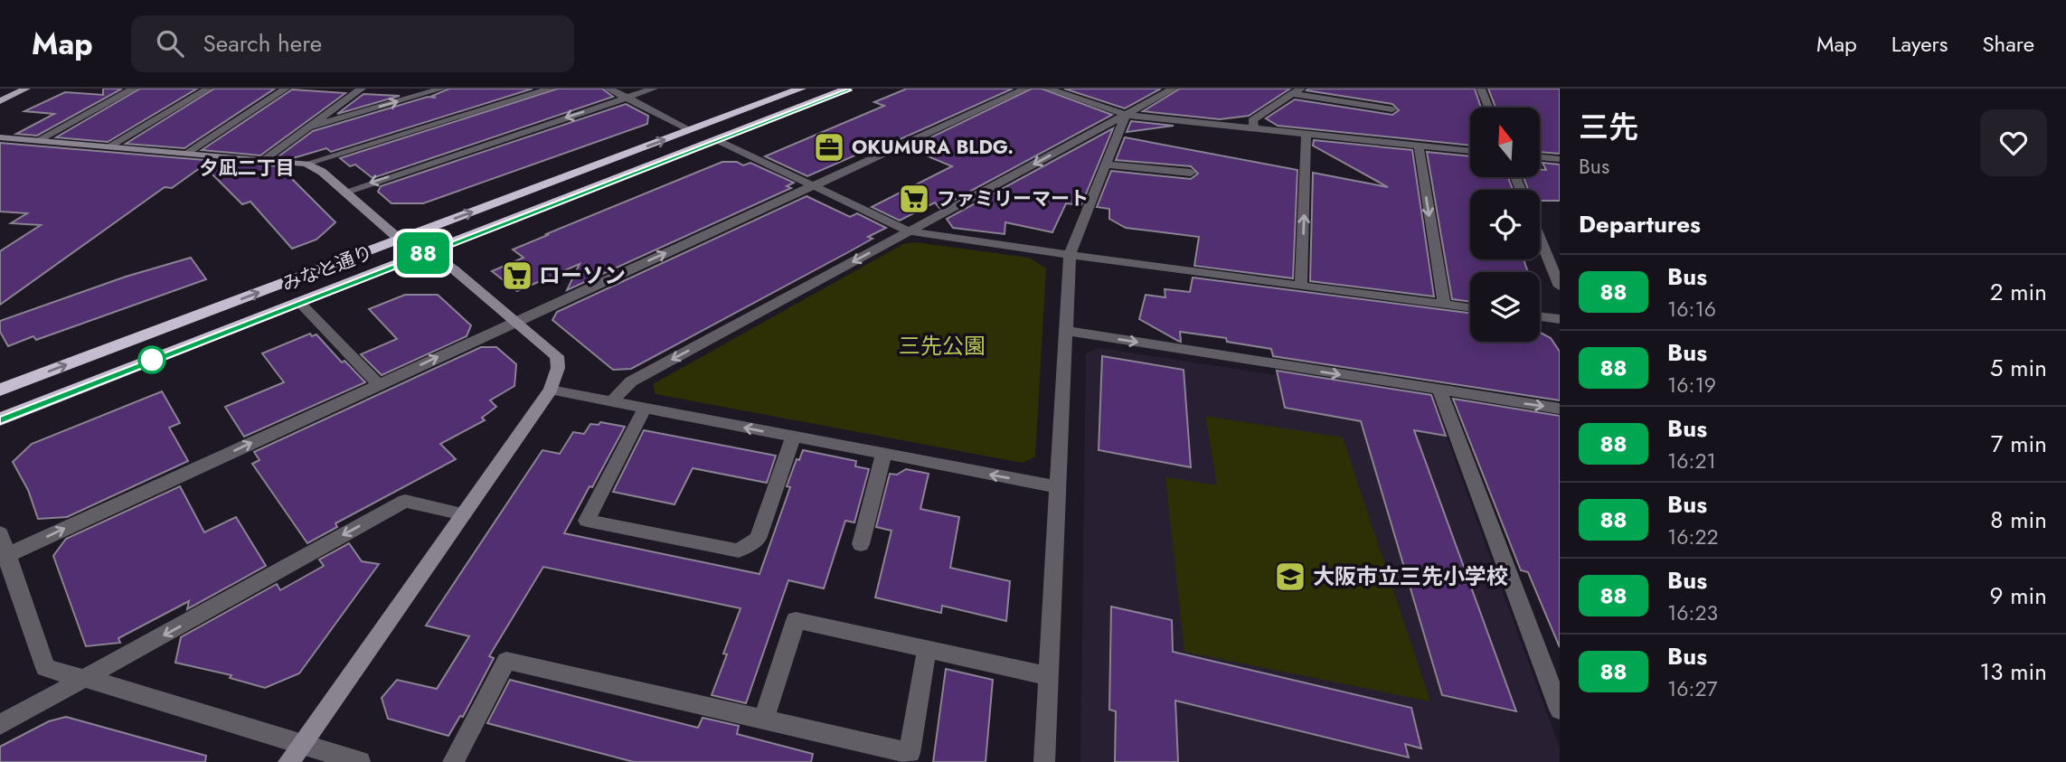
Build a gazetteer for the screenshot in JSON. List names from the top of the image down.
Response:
{
  "streets": {
    "highway": ["みなと通り"]
  },
  "districts": ["夕凪二丁目"],
  "parks": ["三先公園"],
  "places": {
    "office": ["OKUMURA BLDG."],
    "supermarket": ["ファミリーマート", "ローソン"],
    "school or university": ["大阪市立三先小学校"]
  },
  "lines": ["bus line 88"],
  "north": "top",
  "page": {
    "header": "Map",
    "search": "Search here",
    "nav": ["Map", "Layers", "Share"],
    "on_map": "88",
    "heading": [
      ["三先", "Bus"],
      "Departures"
    ],
    "list": [
      {
        "mark": "88",
        "name": "Bus",
        "note": "16:16",
        "value": "2 min"
      },
      {
        "mark": "88",
        "name": "Bus",
        "note": "16:19",
        "value": "5 min"
      },
      {
        "mark": "88",
        "name": "Bus",
        "note": "16:21",
        "value": "7 min"
      },
      {
        "mark": "88",
        "name": "Bus",
        "note": "16:22",
        "value": "8 min"
      },
      {
        "mark": "88",
        "name": "Bus",
        "note": "16:23",
        "value": "9 min"
      },
      {
        "mark": "88",
        "name": "Bus",
        "note": "16:27",
        "value": "13 min"
      }
    ]
  }
}
